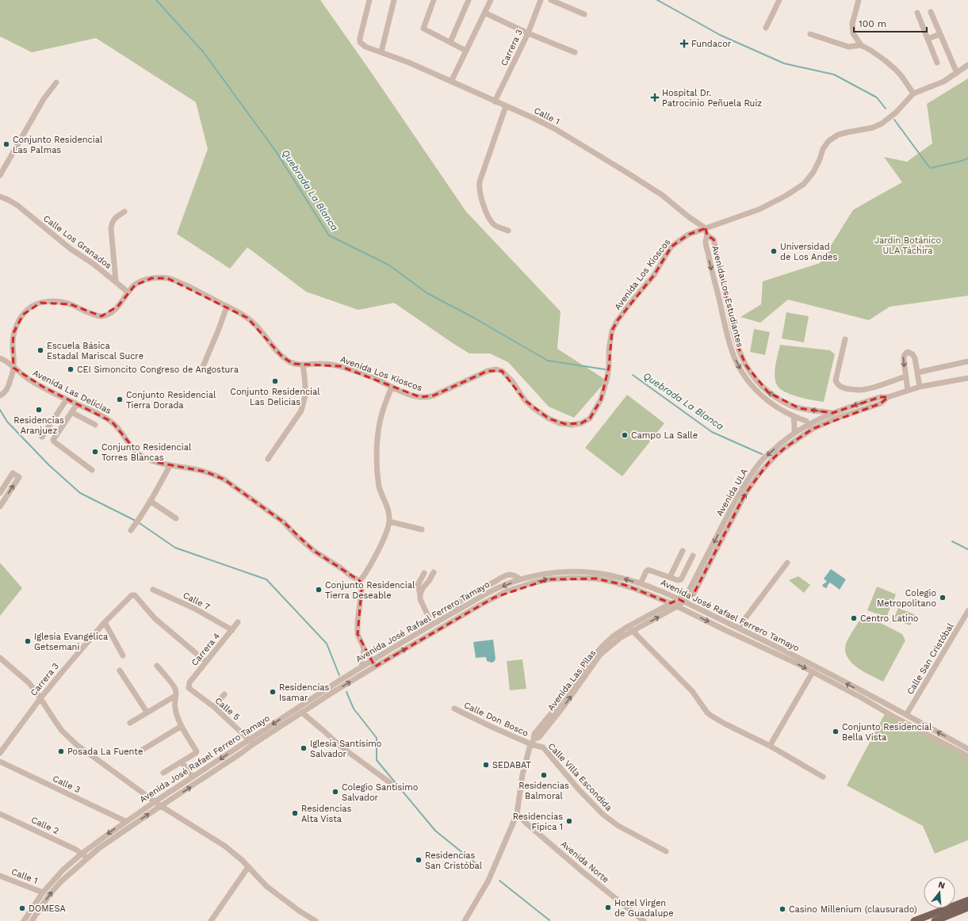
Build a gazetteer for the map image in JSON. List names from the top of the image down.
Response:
{
  "streets": {
    "street": [
      "Carrera 3",
      "Calle 1",
      "Calle Los Granados",
      "Avenida Los Kioscos",
      "Avenida Los Estudiantes",
      "Avenida Las Delicias",
      "Avenida ULA",
      "Calle 7",
      "Avenida José Rafael Ferrero Tamayo",
      "Carrera 4",
      "Calle San Cristóbal",
      "Avenida Las Pilas",
      "Calle 5",
      "Calle Don Bosco",
      "Calle Villa Escondida",
      "Calle 3",
      "Calle 2",
      "Avenida Norte"
    ]
  },
  "crossings": [
    ["Carrera 3", "Calle 1"],
    ["Carrera 3", "Carrera 4"],
    ["Calle 1", "Avenida Los Kioscos"],
    ["Calle 1", "Avenida Los Estudiantes"],
    ["Calle 1", "Avenida José Rafael Ferrero Tamayo"],
    ["Calle Los Granados", "Avenida Los Kioscos"],
    ["Avenida Los Kioscos", "Avenida Los Estudiantes"],
    ["Avenida Los Kioscos", "Avenida Las Delicias"],
    ["Avenida Los Estudiantes", "Avenida ULA"],
    ["Avenida ULA", "Avenida José Rafael Ferrero Tamayo"],
    ["Avenida ULA", "Avenida Las Pilas"],
    ["Calle 7", "Carrera 4"],
    ["Avenida José Rafael Ferrero Tamayo", "Calle San Cristóbal"],
    ["Avenida José Rafael Ferrero Tamayo", "Avenida Las Pilas"],
    ["Avenida José Rafael Ferrero Tamayo", "Calle 5"],
    ["Avenida José Rafael Ferrero Tamayo", "Calle 3"],
    ["Avenida José Rafael Ferrero Tamayo", "Calle 2"],
    ["Carrera 4", "Calle 5"],
    ["Avenida Las Pilas", "Calle Don Bosco"],
    ["Avenida Las Pilas", "Calle Villa Escondida"],
    ["Avenida Las Pilas", "Avenida Norte"],
    ["Calle Don Bosco", "Calle Villa Escondida"]
  ],
  "water": ["Quebrada La Blanca"],
  "parks": ["Jardín Botánico ULA Táchira"],
  "places": {
    "health": ["Fundacor", "Hospital Dr. Patrocinio Peñuela Ruiz"],
    "other": [
      "Conjunto Residencial Las Palmas",
      "Universidad de Los Andes",
      "Escuela Básica Estadal Mariscal Sucre",
      "CEI Simoncito Congreso de Angostura",
      "Conjunto Residencial Las Delicias",
      "Conjunto Residencial Tierra Dorada",
      "Residencias Aranjuez",
      "Campo La Salle",
      "Conjunto Residencial Torres Blancas",
      "Conjunto Residencial Tierra Deseable",
      "Colegio Metropolitano",
      "Centro Latino",
      "Iglesia Evangélica Getsemani",
      "Residencias Isamar",
      "Conjunto Residencial Bella Vista",
      "Iglesia Santísimo Salvador",
      "Posada La Fuente",
      "SEDABAT",
      "Residencias Balmoral",
      "Colegio Santísimo Salvador",
      "Residencias Alta Vista",
      "Residencias Fipica 1",
      "Residencias San Cristóbal",
      "Hotel Virgen de Guadalupe",
      "DOMESA",
      "Casino Millenium (clausurado)"
    ]
  },
  "scale_bar": "100 m",
  "north": "top"
}
